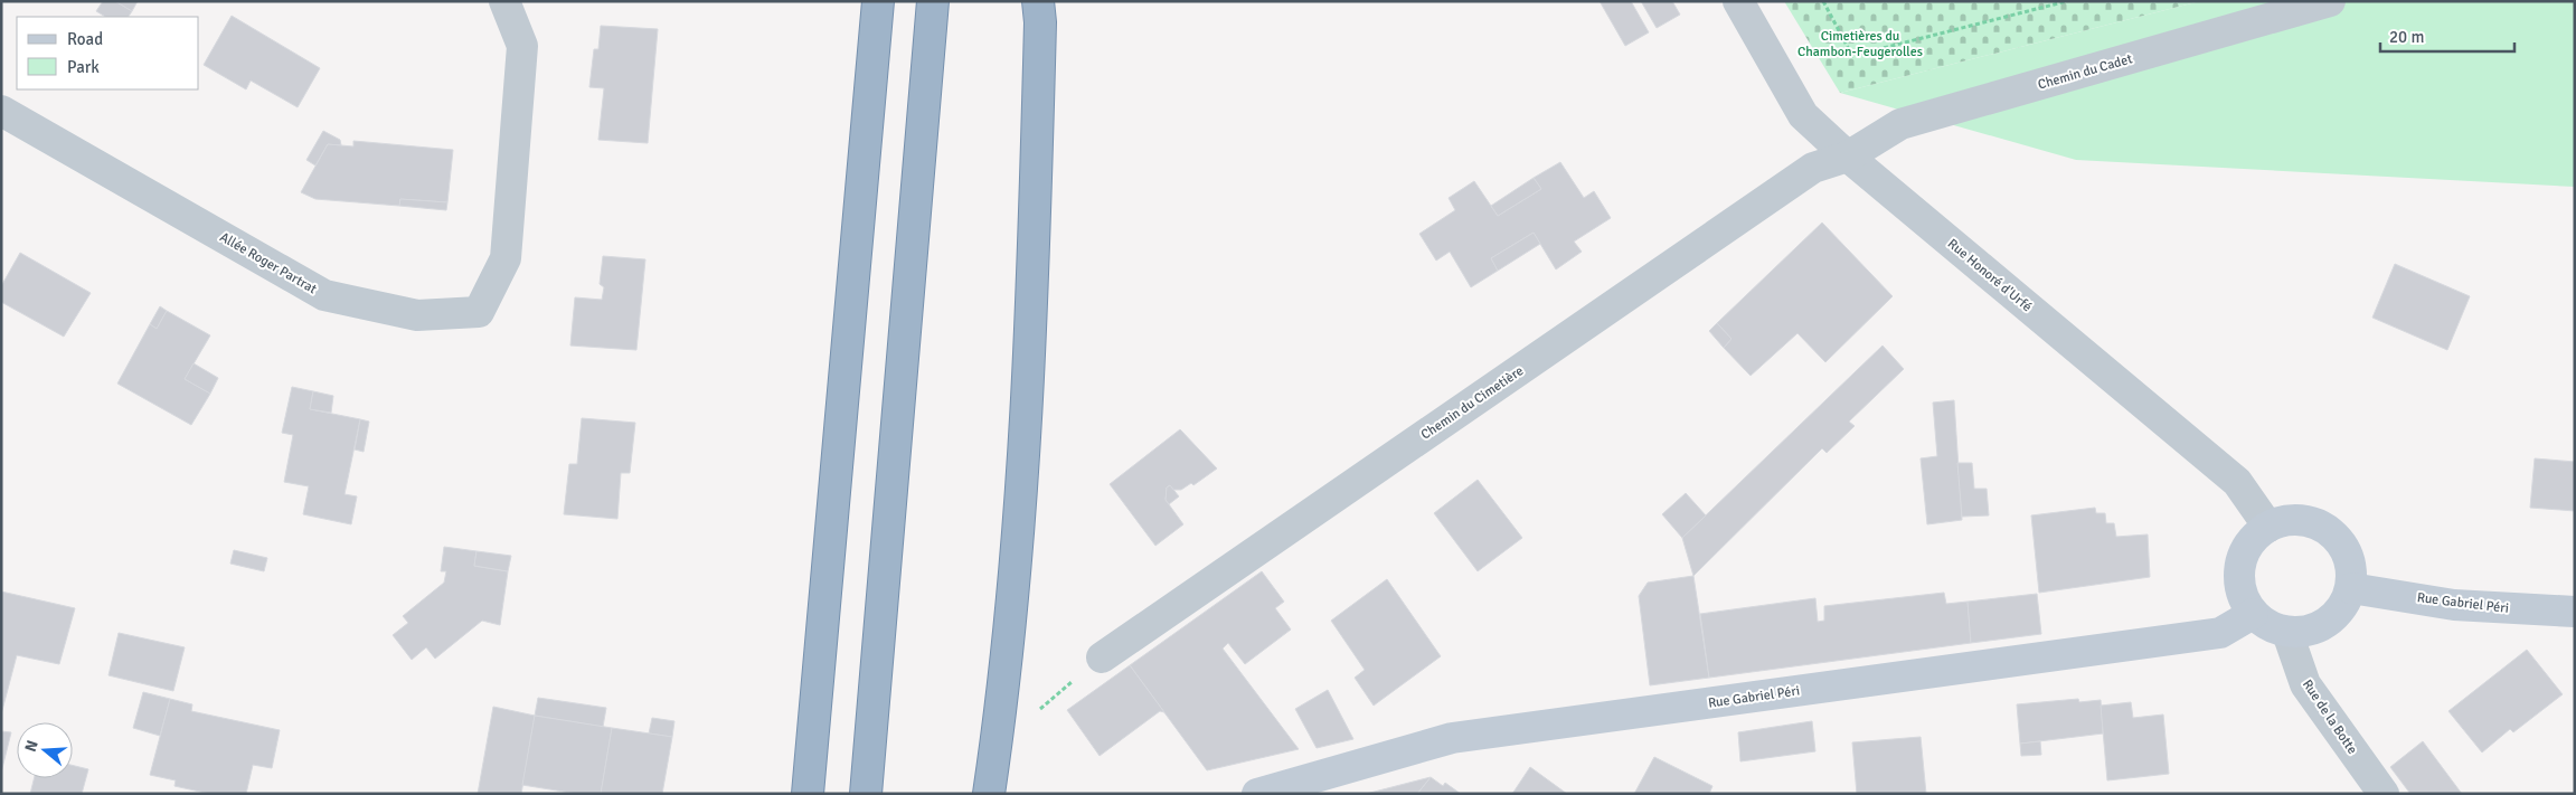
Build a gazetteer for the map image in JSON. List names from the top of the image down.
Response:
{
  "streets": {
    "main road": ["Rue Gabriel Péri"],
    "street": [
      "Chemin du Cadet",
      "Allée Roger Partrat",
      "Rue Honoré d'Urfé",
      "Chemin du Cimetière",
      "Rue de la Botte"
    ]
  },
  "crossings": [
    ["Chemin du Cadet", "Rue Honoré d'Urfé"],
    ["Chemin du Cadet", "Chemin du Cimetière"],
    ["Rue Honoré d'Urfé", "Chemin du Cimetière"],
    ["Rue Honoré d'Urfé", "Rue Gabriel Péri"],
    ["Rue Honoré d'Urfé", "Rue de la Botte"],
    ["Rue Gabriel Péri", "Rue de la Botte"]
  ],
  "parks": ["Cimetières du Chambon-Feugerolles"],
  "legend": ["Road", "Park"],
  "scale_bar": "20 m",
  "north": "left"
}
